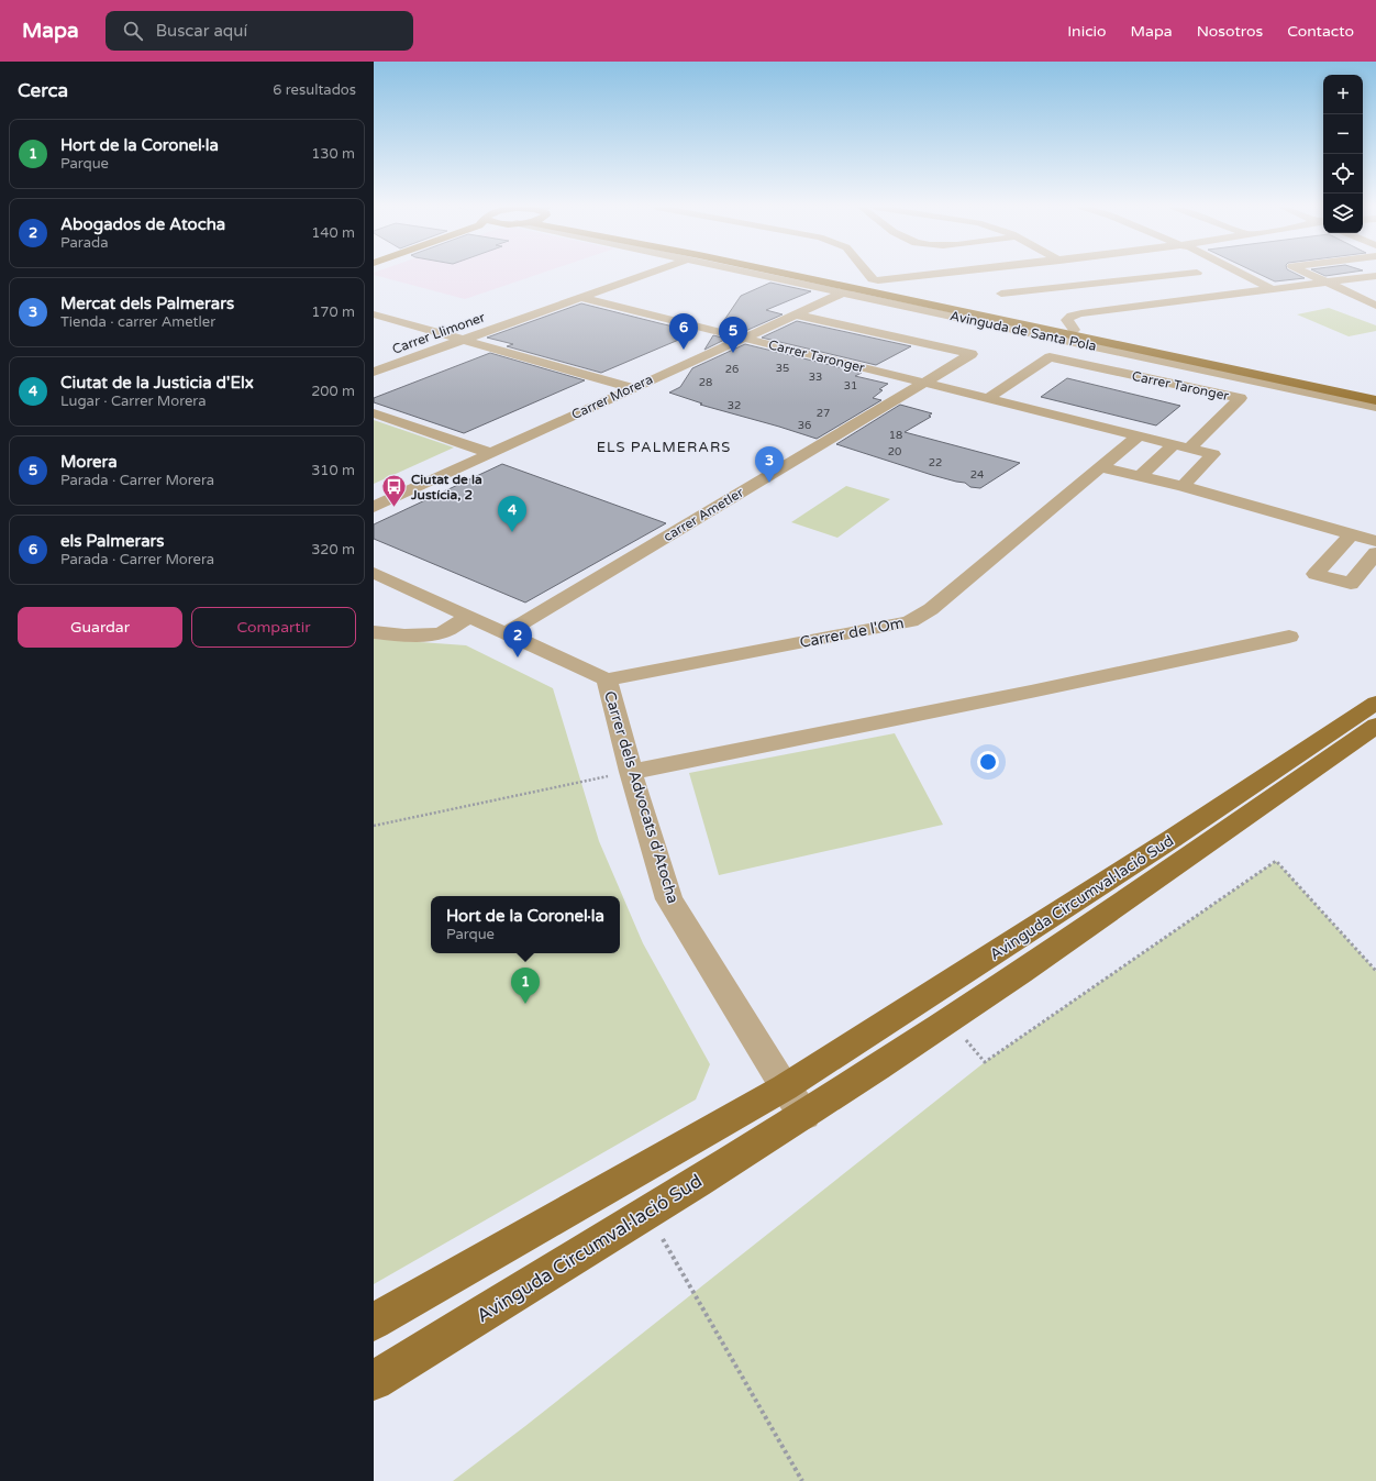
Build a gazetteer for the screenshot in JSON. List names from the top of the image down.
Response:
{
  "streets": {
    "main road": ["Avinguda de Santa Pola", "Avinguda Circumval·lació Sud"],
    "street": [
      "Carrer Llimoner",
      "Carrer Taronger",
      "Carrer Morera",
      "carrer Ametler",
      "Carrer de l'Om",
      "Carrer dels Advocats d'Atocha"
    ]
  },
  "crossings": [
    ["Avinguda de Santa Pola", "Carrer Morera"],
    ["Carrer Llimoner", "Carrer Taronger"],
    ["Carrer Taronger", "Carrer Morera"],
    ["Carrer Taronger", "carrer Ametler"],
    ["Carrer Taronger", "Carrer de l'Om"],
    ["carrer Ametler", "Carrer dels Advocats d'Atocha"],
    ["Carrer de l'Om", "Carrer dels Advocats d'Atocha"],
    ["Carrer dels Advocats d'Atocha", "Avinguda Circumval·lació Sud"]
  ],
  "districts": ["ELS PALMERARS"],
  "places": {
    "bus stop": ["Ciutat de la Justícia, 2"]
  },
  "house_numbers": [
    "35",
    "26",
    "33",
    "28",
    "31",
    "32",
    "27",
    "36",
    "18",
    "20",
    "22",
    "24"
  ],
  "page": {
    "header": "Mapa",
    "search": "Buscar aquí",
    "nav": [
      "Inicio",
      "Mapa",
      "Nosotros",
      "Contacto"
    ],
    "heading": ["Cerca", "6 resultados"],
    "map_buttons": ["+", "−"],
    "list": [
      {
        "mark": "1",
        "name": "Hort de la Coronel·la",
        "note": "Parque",
        "value": "130 m"
      },
      {
        "mark": "2",
        "name": "Abogados de Atocha",
        "note": "Parada",
        "value": "140 m"
      },
      {
        "mark": "3",
        "name": "Mercat dels Palmerars",
        "note": "Tienda · carrer Ametler",
        "value": "170 m"
      },
      {
        "mark": "4",
        "name": "Ciutat de la Justicia d'Elx",
        "note": "Lugar · Carrer Morera",
        "value": "200 m"
      },
      {
        "mark": "5",
        "name": "Morera",
        "note": "Parada · Carrer Morera",
        "value": "310 m"
      },
      {
        "mark": "6",
        "name": "els Palmerars",
        "note": "Parada · Carrer Morera",
        "value": "320 m"
      }
    ],
    "pins": [
      "6",
      "5",
      "3",
      "4",
      "2",
      "1"
    ],
    "buttons": ["Guardar", "Compartir"],
    "popup": ["Hort de la Coronel·la", "Parque"]
  }
}
